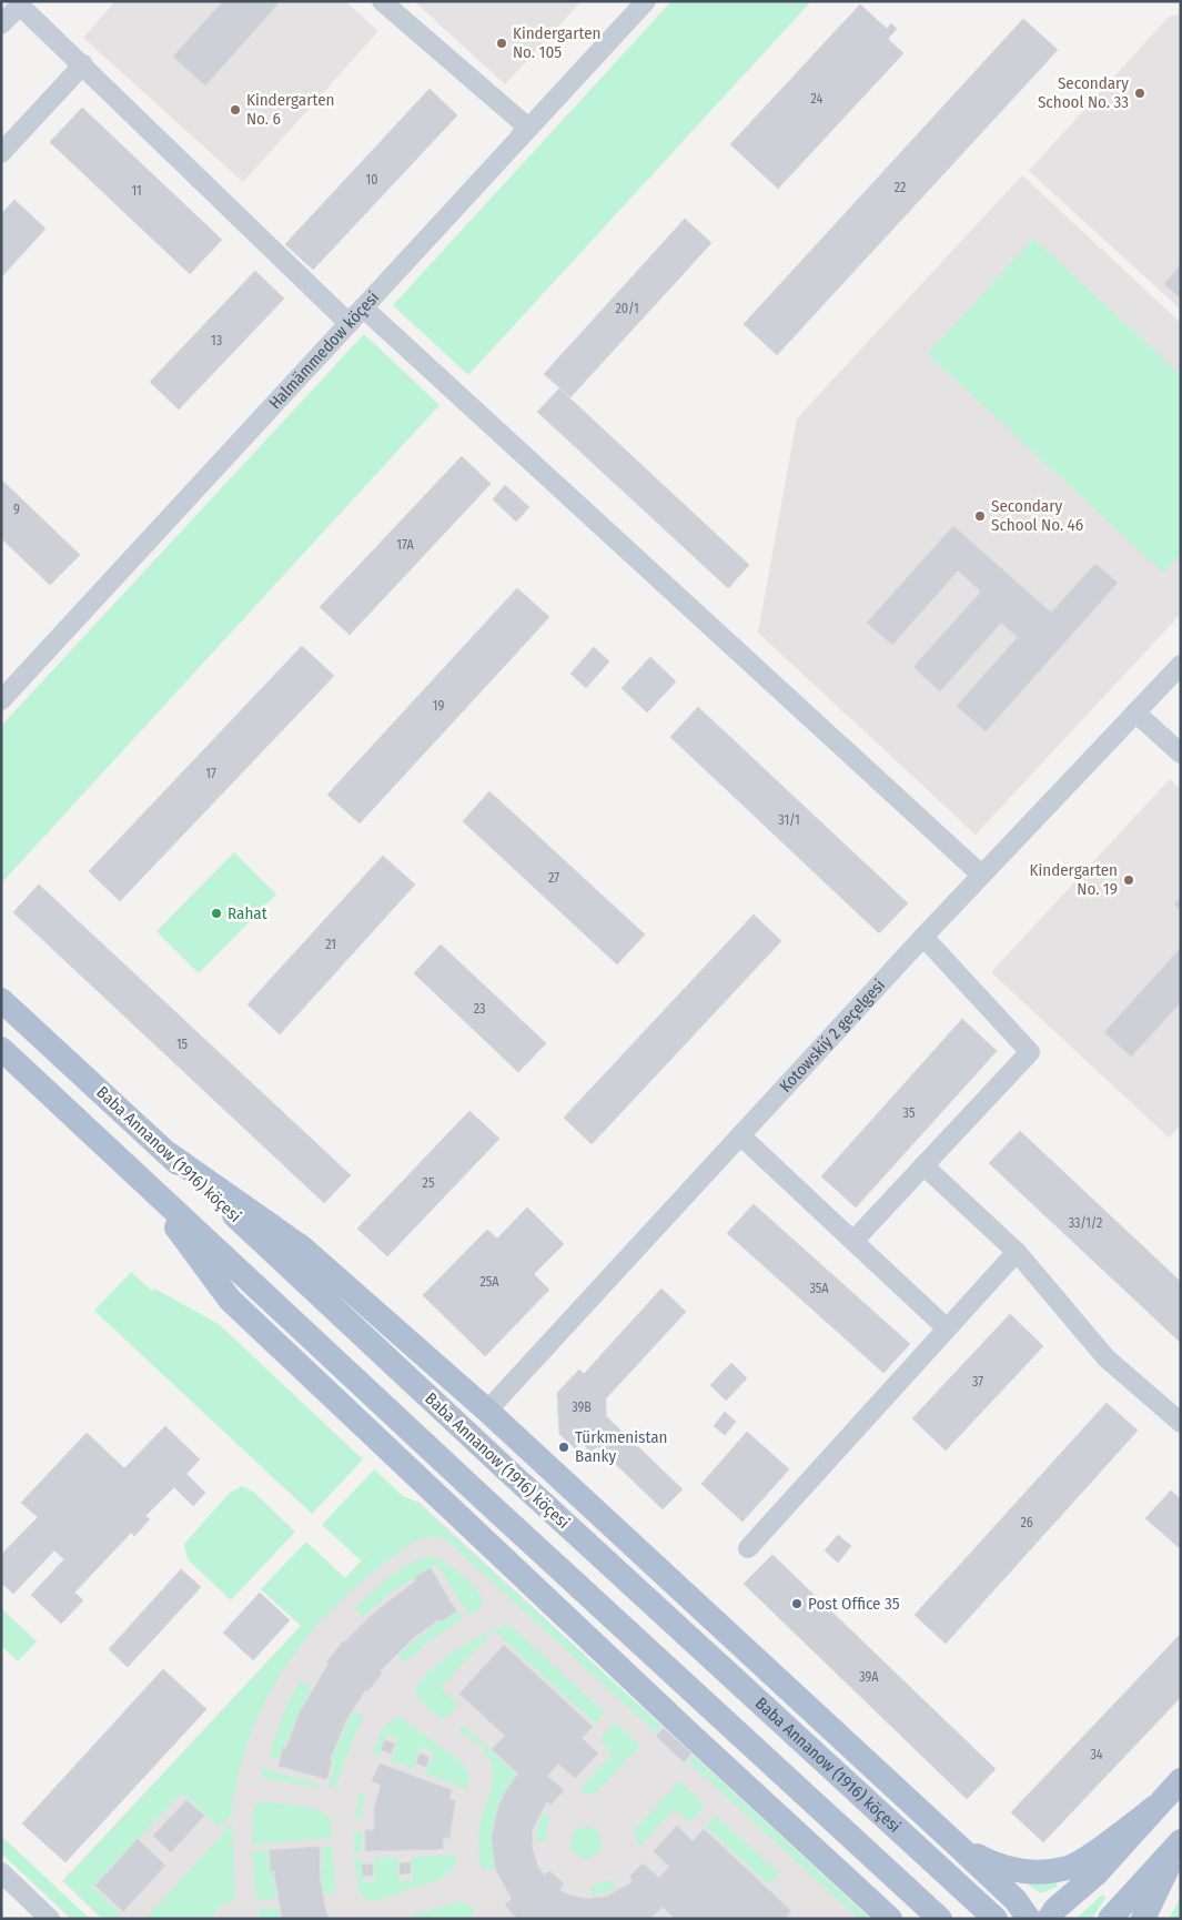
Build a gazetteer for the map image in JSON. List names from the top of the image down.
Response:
{
  "streets": {
    "main road": ["Baba Annanow (1916) köçesi"],
    "street": ["Halmämmedow köçesi", "Kotowskiý 2 geçelgesi"]
  },
  "places": [
    "Kindergarten No. 105",
    "Secondary School No. 33",
    "Kindergarten No. 6",
    "Secondary School No. 46",
    "Kindergarten No. 19",
    "Rahat",
    "Türkmenistan Banky",
    "Post Office 35"
  ],
  "house_numbers": [
    "24",
    "10",
    "22",
    "11",
    "20/1",
    "13",
    "9",
    "17A",
    "19",
    "17",
    "31/1",
    "27",
    "21",
    "23",
    "15",
    "35",
    "25",
    "33/1/2",
    "25A",
    "35A",
    "37",
    "39B",
    "26",
    "39A",
    "34"
  ]
}
